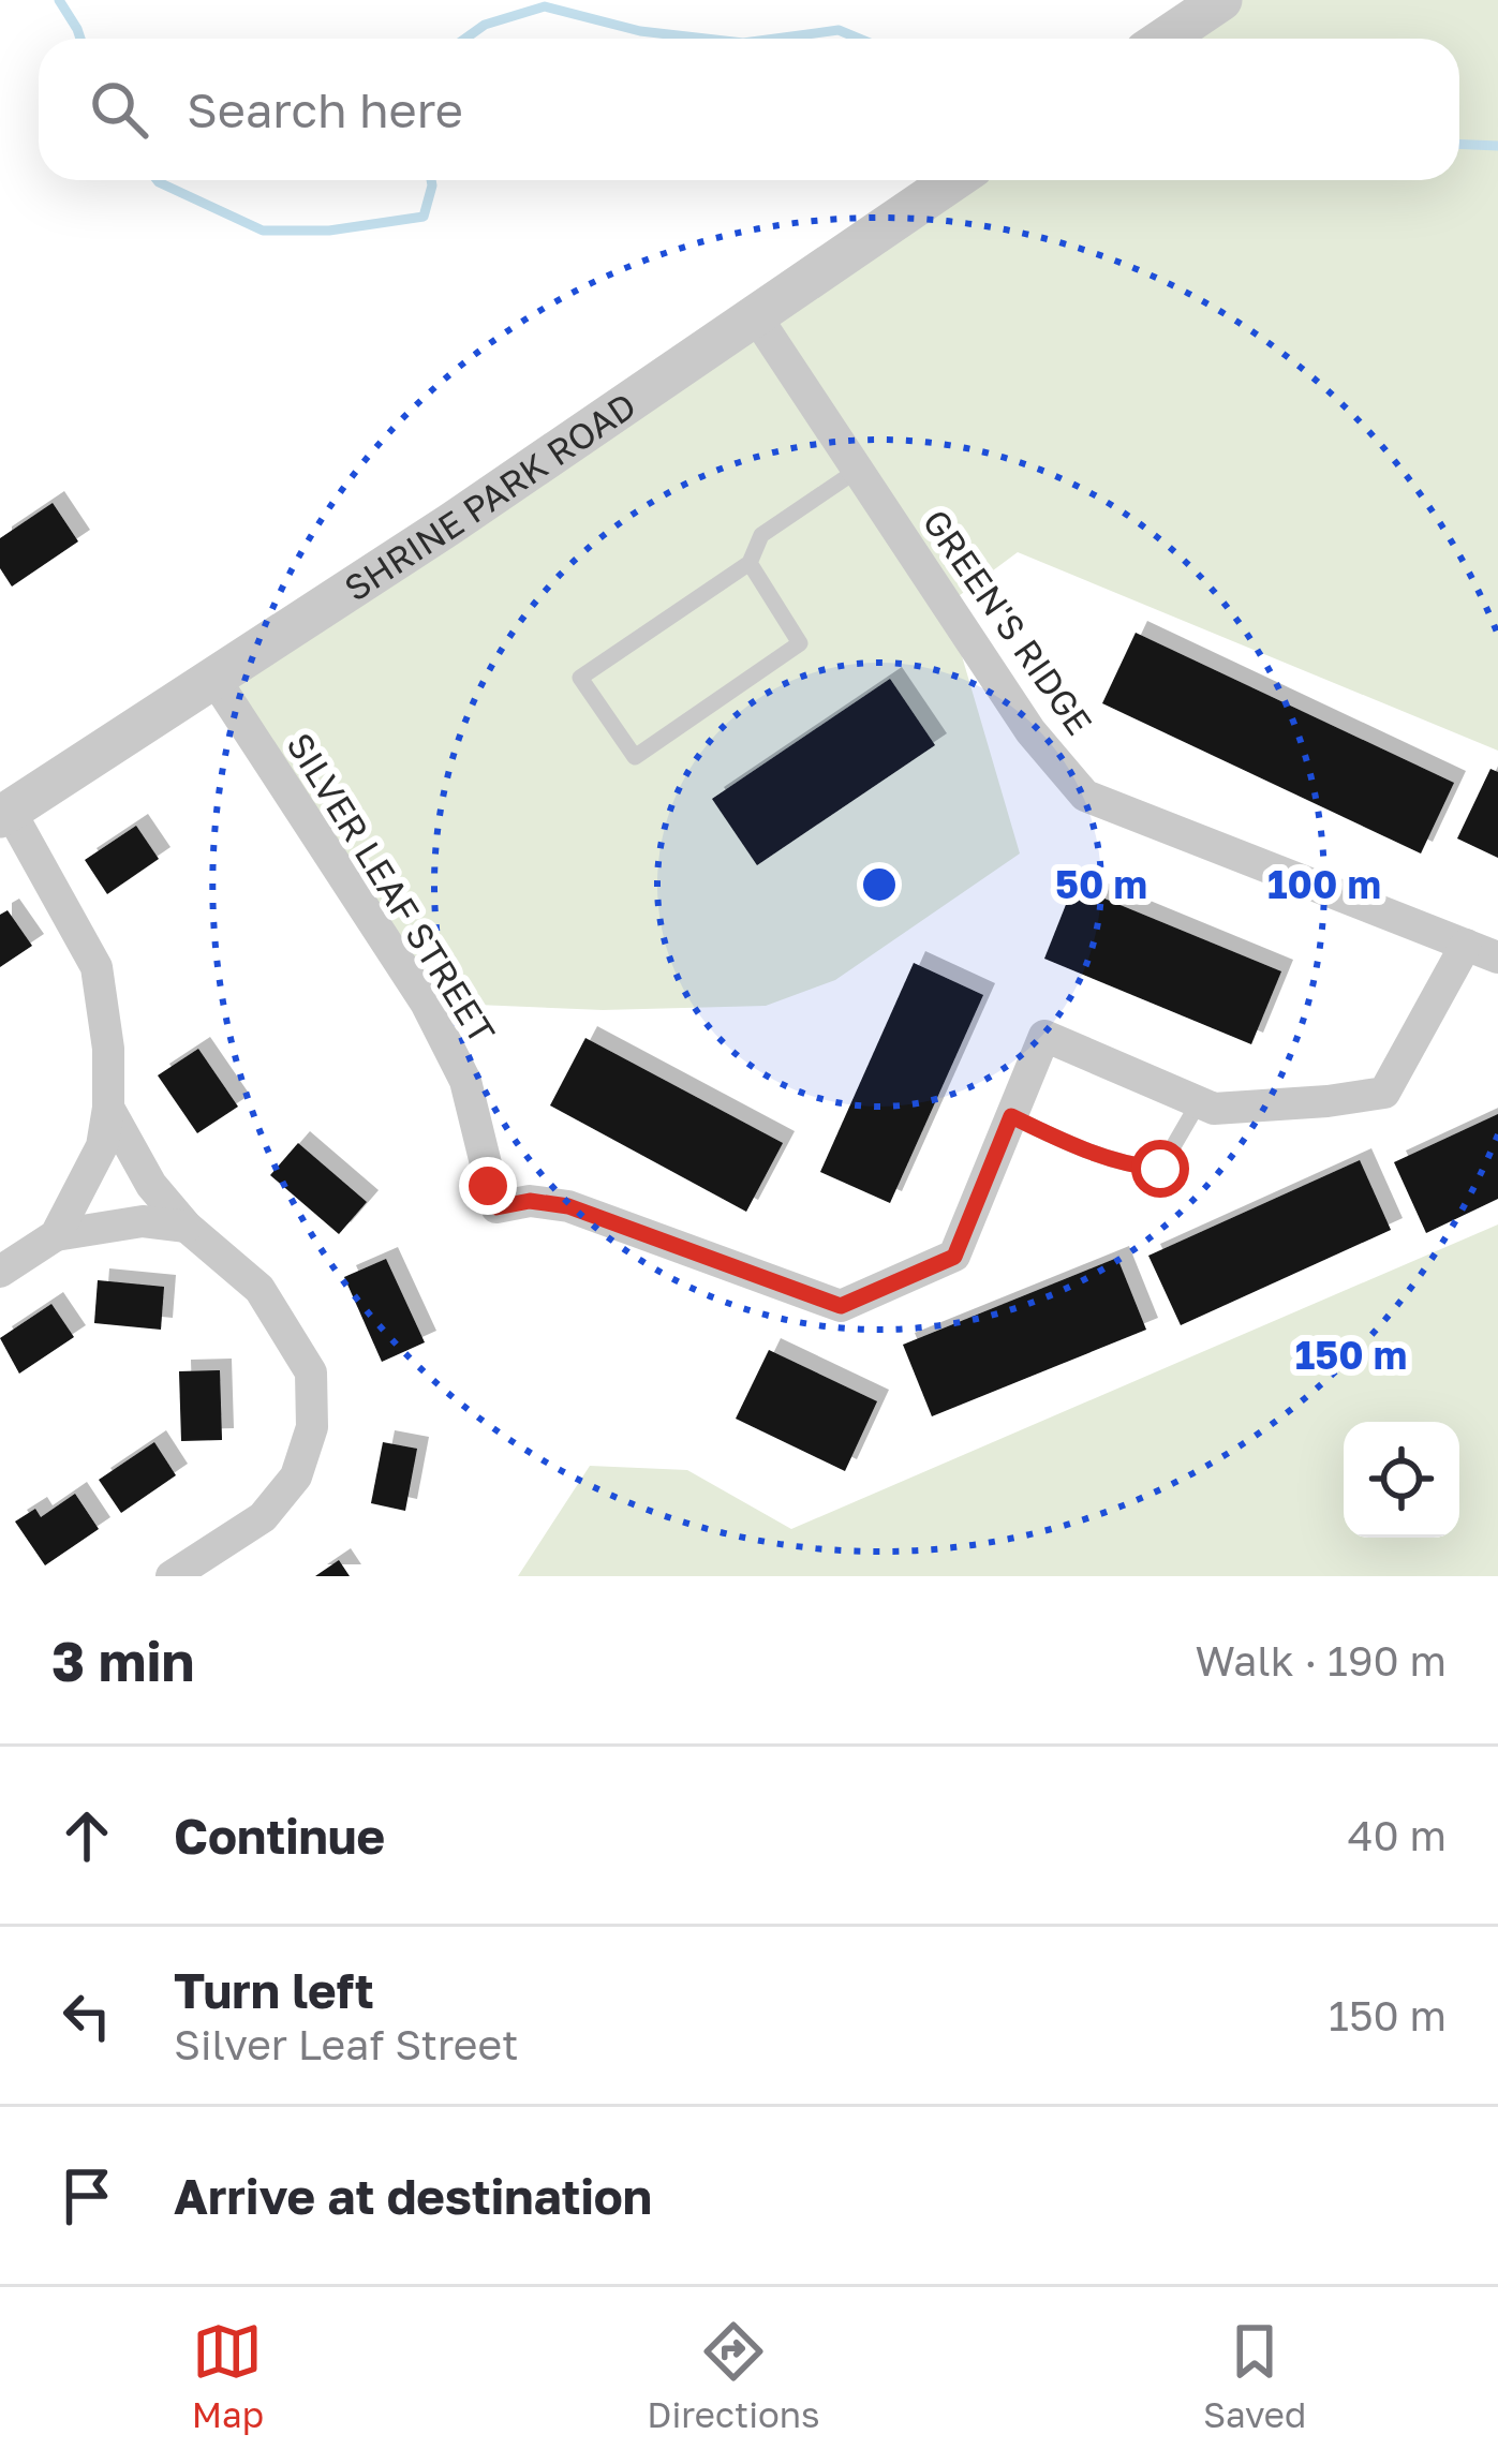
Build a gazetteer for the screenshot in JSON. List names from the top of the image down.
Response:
{
  "streets": {
    "street": ["SHRINE PARK ROAD", "GREEN'S RIDGE", "SILVER LEAF STREET"]
  },
  "crossings": [
    ["SHRINE PARK ROAD", "GREEN'S RIDGE"],
    ["SHRINE PARK ROAD", "SILVER LEAF STREET"],
    ["GREEN'S RIDGE", "SILVER LEAF STREET"]
  ],
  "page": {
    "search": "Search here",
    "heading": ["3 min", "Walk · 190 m"],
    "list": [
      ["Continue", "40 m"],
      ["Turn left", "Silver Leaf Street", "150 m"],
      "Arrive at destination"
    ],
    "nav": ["Map", "Directions", "Saved"]
  },
  "rings": ["50 m", "100 m", "150 m"]
}
